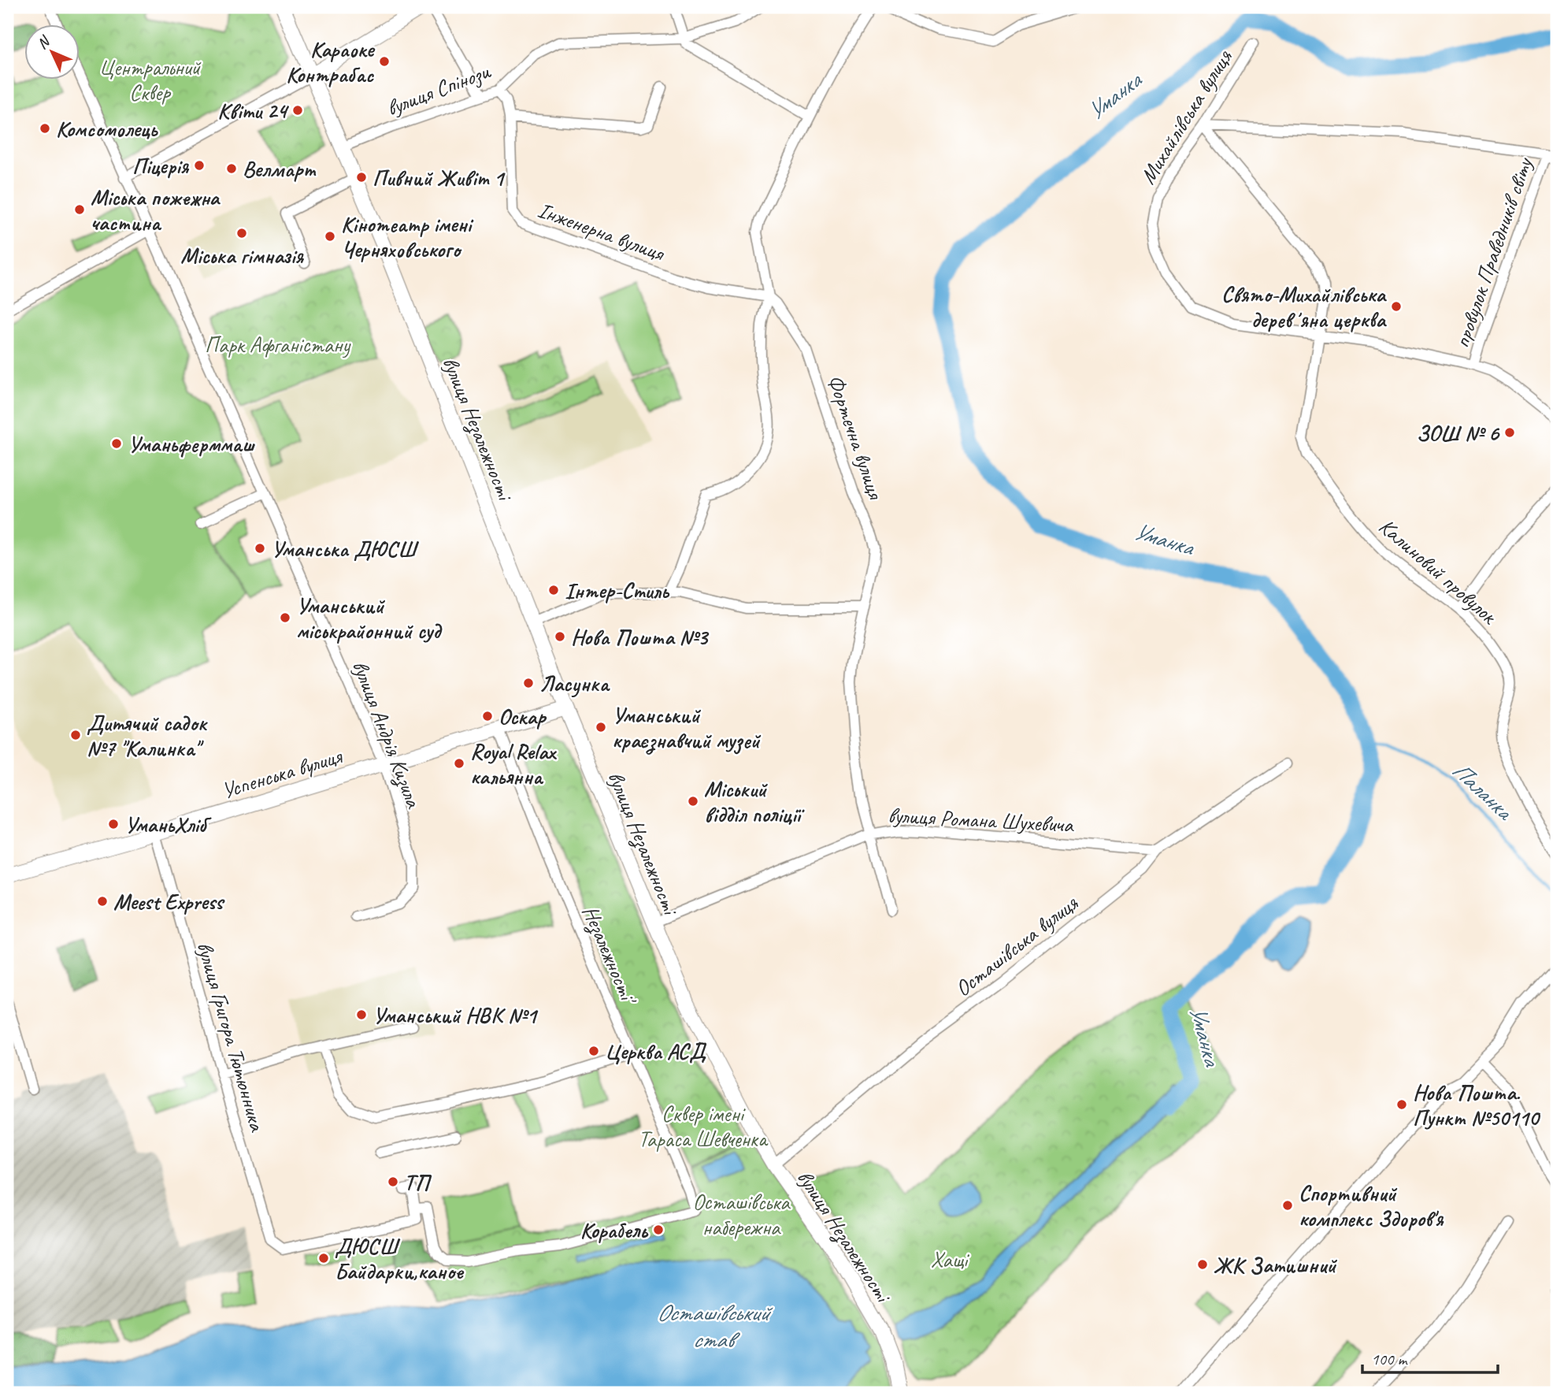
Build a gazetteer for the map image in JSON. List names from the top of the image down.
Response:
{
  "streets": {
    "main road": ["вулиця Незалежності", "Успенська вулиця"],
    "street": [
      "вулиця Спінози",
      "Михайлівська вулиця",
      "Інженерна вулиця",
      "провулок Праведників світу",
      "Фортечна вулиця",
      "Калиновий провулок",
      "вулиця Андрія Кизила",
      "вулиця Романа Шухевича",
      "Осташівська вулиця",
      "Незалежності'",
      "вулиця Григора Тютюнника"
    ]
  },
  "crossings": [
    ["вулиця Спінози", "Інженерна вулиця"],
    ["вулиця Спінози", "вулиця Незалежності"],
    ["Михайлівська вулиця", "провулок Праведників світу"],
    ["Михайлівська вулиця", "Калиновий провулок"],
    ["Інженерна вулиця", "Фортечна вулиця"],
    ["вулиця Незалежності", "Успенська вулиця"],
    ["вулиця Незалежності", "вулиця Романа Шухевича"],
    ["вулиця Незалежності", "Осташівська вулиця"],
    ["Фортечна вулиця", "вулиця Романа Шухевича"],
    ["вулиця Андрія Кизила", "Успенська вулиця"],
    ["Успенська вулиця", "Незалежності'"],
    ["Успенська вулиця", "вулиця Григора Тютюнника"],
    ["вулиця Романа Шухевича", "Осташівська вулиця"],
    ["Незалежності'", "вулиця Григора Тютюнника"]
  ],
  "water": ["Уманка", "Паланка", "Осташівський став"],
  "parks": [
    "Центральний Сквер",
    "Парк Афганістану",
    "Сквер імені Тараса Шевченка",
    "Осташівська набережна",
    "Хащі"
  ],
  "places": [
    "Караоке Контрабас",
    "Квіти 24",
    "Комсомолець",
    "Піцерія",
    "Велмарт",
    "Пивний Живіт 1",
    "Міська пожежна частина",
    "Міська гімназія",
    "Кінотеатр імені Черняховського",
    "Свято-Михайлівська деревʼяна церква",
    "ЗОШ № 6",
    "Уманьферммаш",
    "Уманська ДЮСШ",
    "Інтер-Стиль",
    "Уманський міськрайонний суд",
    "Нова Пошта №3",
    "Ласунка",
    "Оскар",
    "Уманський краєзнавчий музей",
    "Дитячий садок №7 \"Калинка\"",
    "Royal Relax кальянна",
    "Міський відділ поліції",
    "УманьХліб",
    "Meest Express",
    "Уманський НВК №1",
    "Церква АСД",
    "Нова Пошта. Пункт №50110",
    "ТП",
    "Спортивний комплекс Здоров'я",
    "Корабель",
    "ДЮСШ Байдарки,каное",
    "ЖК Затишний"
  ],
  "scale_bar": "100 m",
  "north": "top left"
}
